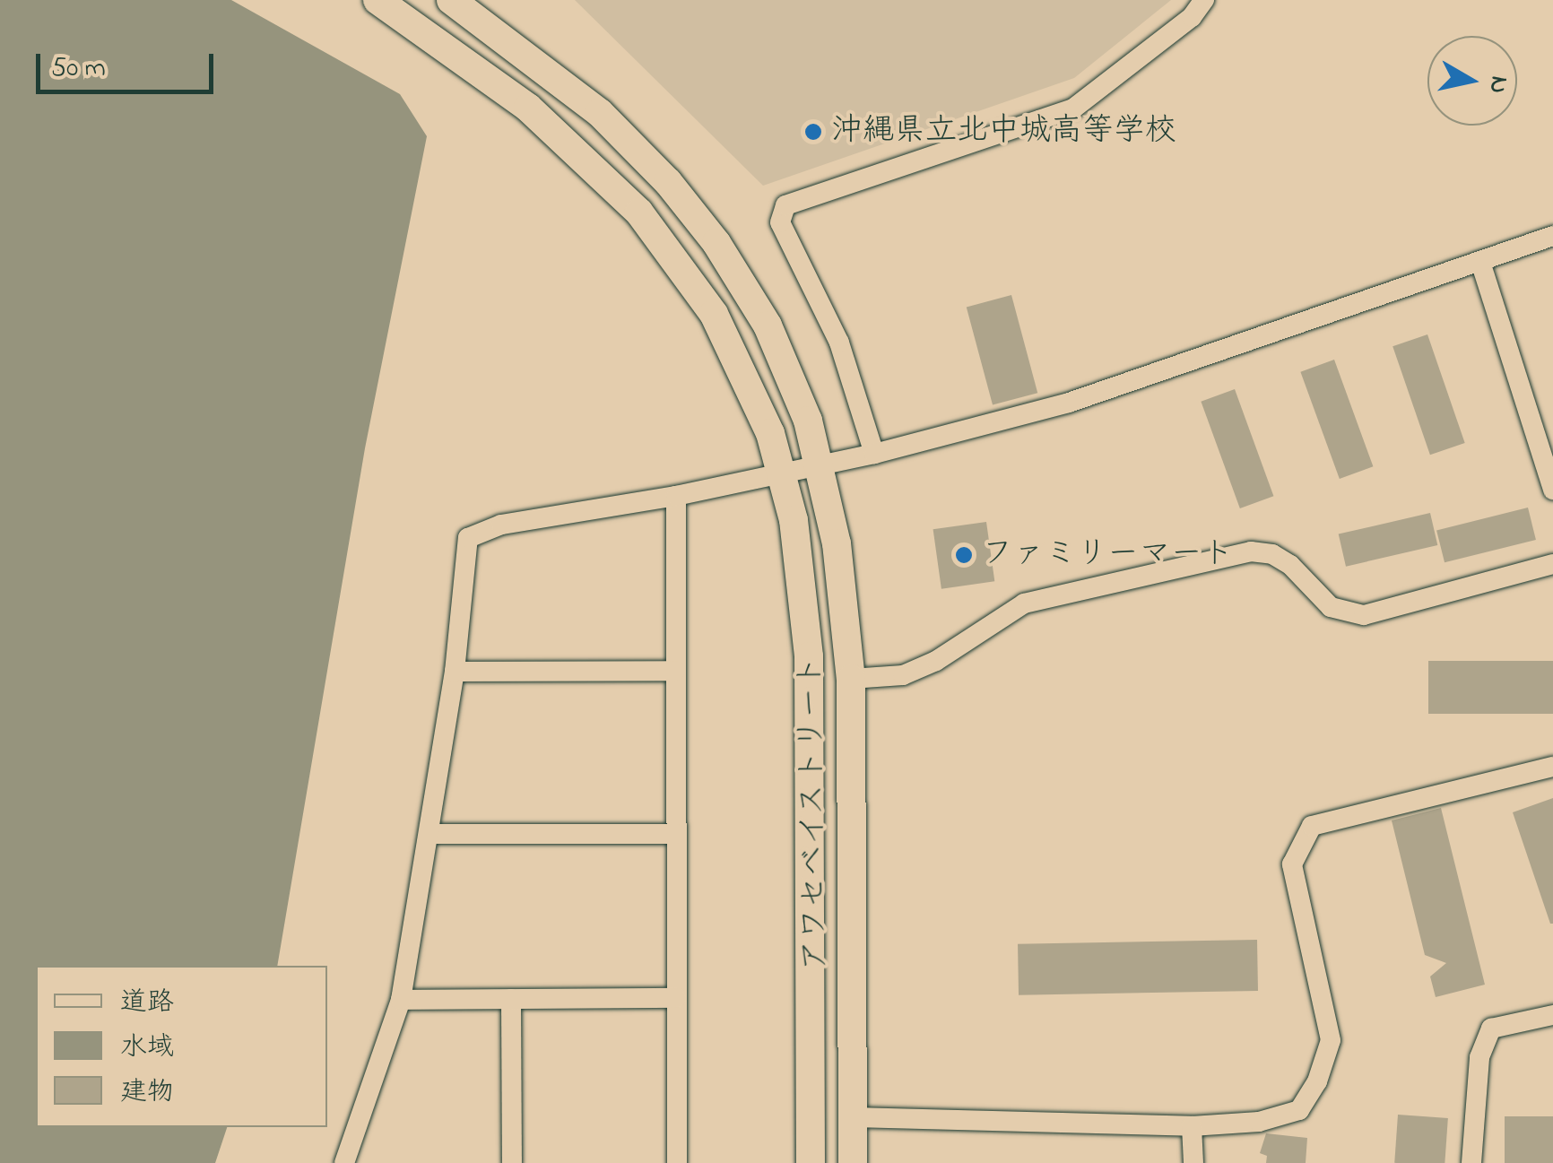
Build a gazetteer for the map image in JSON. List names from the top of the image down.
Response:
{
  "streets": {
    "main road": ["アワセベイストリート"]
  },
  "places": ["沖縄県立北中城高等学校", "ファミリーマート"],
  "legend": ["道路", "水域", "建物"],
  "scale_bar": "50 m",
  "north": "right"
}
